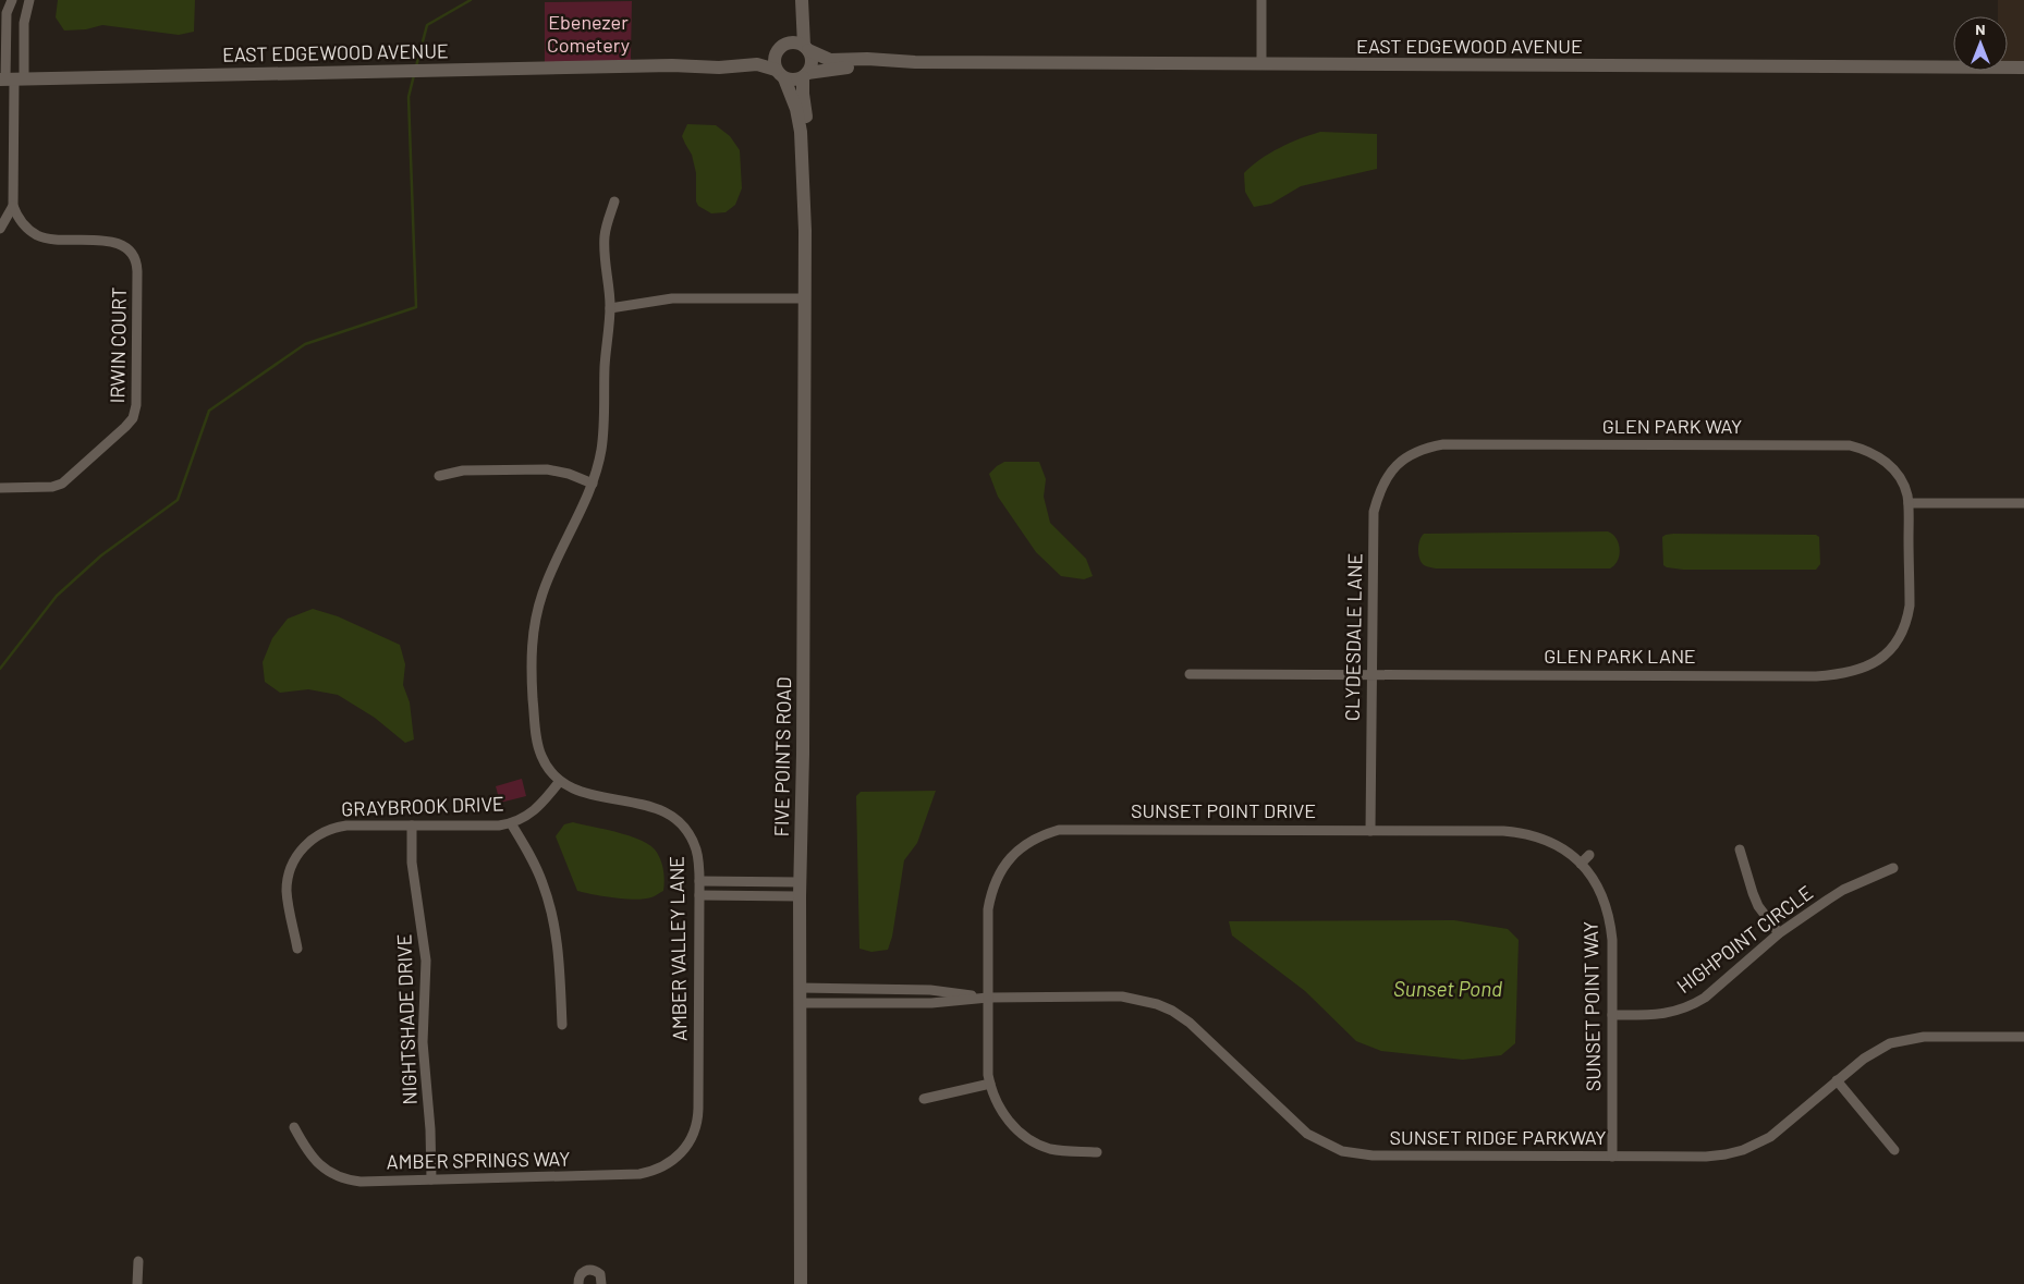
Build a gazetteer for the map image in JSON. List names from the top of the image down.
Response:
{
  "streets": {
    "main road": ["EAST EDGEWOOD AVENUE", "FIVE POINTS ROAD"],
    "street": [
      "IRWIN COURT",
      "GLEN PARK WAY",
      "CLYDESDALE LANE",
      "GLEN PARK LANE",
      "GRAYBROOK DRIVE",
      "SUNSET POINT DRIVE",
      "HIGHPOINT CIRCLE",
      "AMBER VALLEY LANE",
      "SUNSET POINT WAY",
      "NIGHTSHADE DRIVE",
      "SUNSET RIDGE PARKWAY",
      "AMBER SPRINGS WAY"
    ]
  },
  "crossings": [
    ["GLEN PARK WAY", "CLYDESDALE LANE"],
    ["GLEN PARK WAY", "GLEN PARK LANE"],
    ["CLYDESDALE LANE", "GLEN PARK LANE"],
    ["CLYDESDALE LANE", "SUNSET POINT DRIVE"],
    ["FIVE POINTS ROAD", "SUNSET RIDGE PARKWAY"],
    ["GRAYBROOK DRIVE", "AMBER VALLEY LANE"],
    ["GRAYBROOK DRIVE", "NIGHTSHADE DRIVE"],
    ["SUNSET POINT DRIVE", "SUNSET POINT WAY"],
    ["SUNSET POINT DRIVE", "SUNSET RIDGE PARKWAY"],
    ["HIGHPOINT CIRCLE", "SUNSET POINT WAY"],
    ["AMBER VALLEY LANE", "AMBER SPRINGS WAY"],
    ["SUNSET POINT WAY", "SUNSET RIDGE PARKWAY"],
    ["NIGHTSHADE DRIVE", "AMBER SPRINGS WAY"]
  ],
  "water": ["Sunset Pond"],
  "parks": ["Ebenezer Cometery"],
  "north": "top"
}
